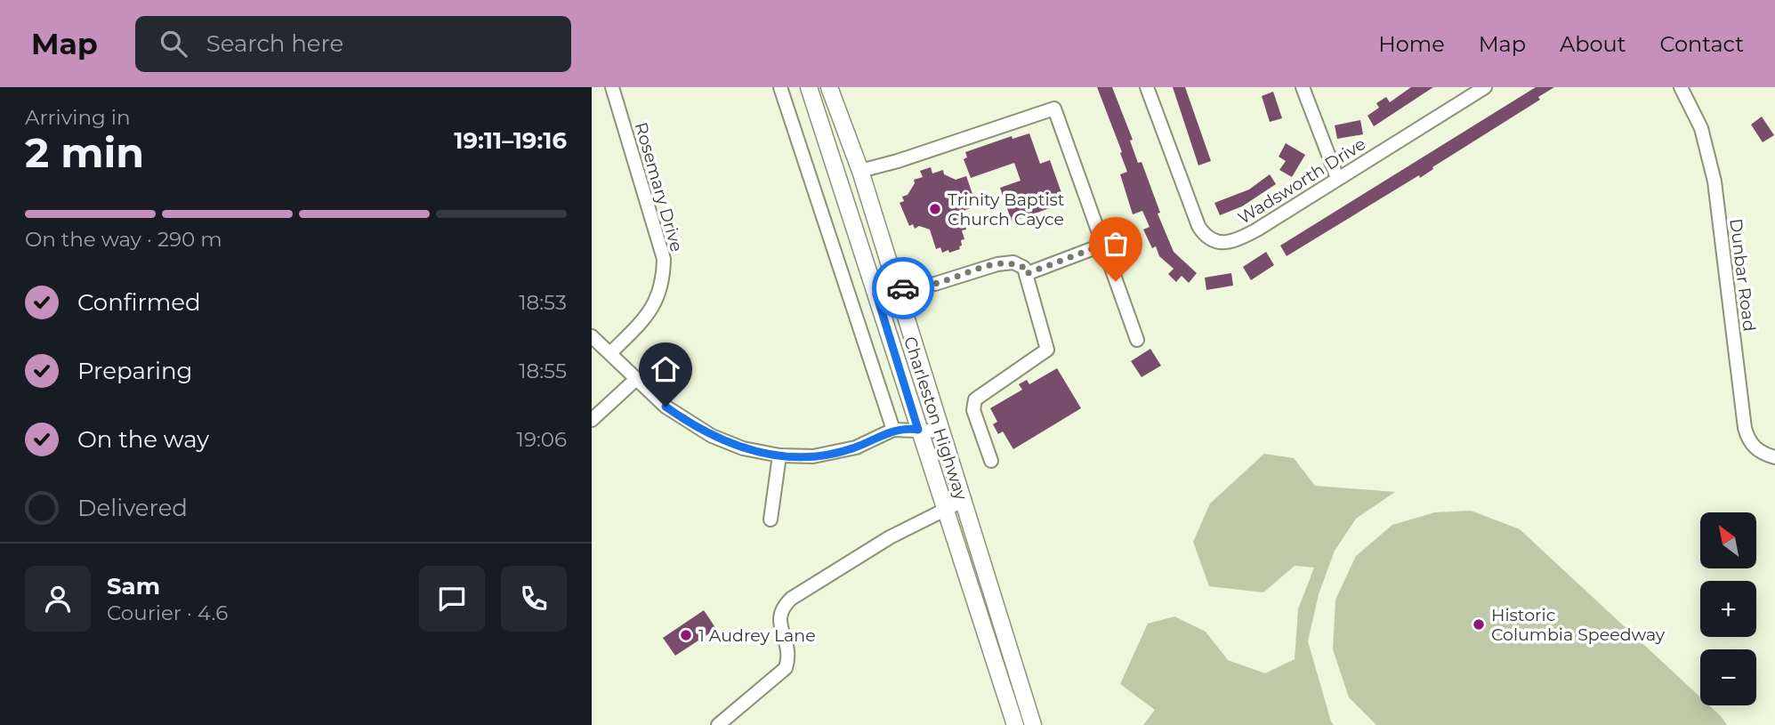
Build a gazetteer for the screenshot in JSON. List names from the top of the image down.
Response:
{
  "streets": {
    "main road": ["Charleston Highway"],
    "street": ["Wadsworth Drive", "Rosemary Drive", "Dunbar Road"]
  },
  "places": ["Trinity Baptist Church Cayce", "Historic Columbia Speedway", "1 Audrey Lane"],
  "north": "top left",
  "page": {
    "header": "Map",
    "search": "Search here",
    "nav": [
      "Home",
      "Map",
      "About",
      "Contact"
    ],
    "heading": ["2 min", "Arriving in", "19:11–19:16"],
    "panel": ["Sam", "Courier · 4.6"],
    "bar": "On the way · 290 m",
    "list": [
      ["Confirmed", "18:53"],
      ["Preparing", "18:55"],
      ["On the way", "19:06"],
      "Delivered"
    ],
    "map_buttons": ["+", "−"]
  }
}
